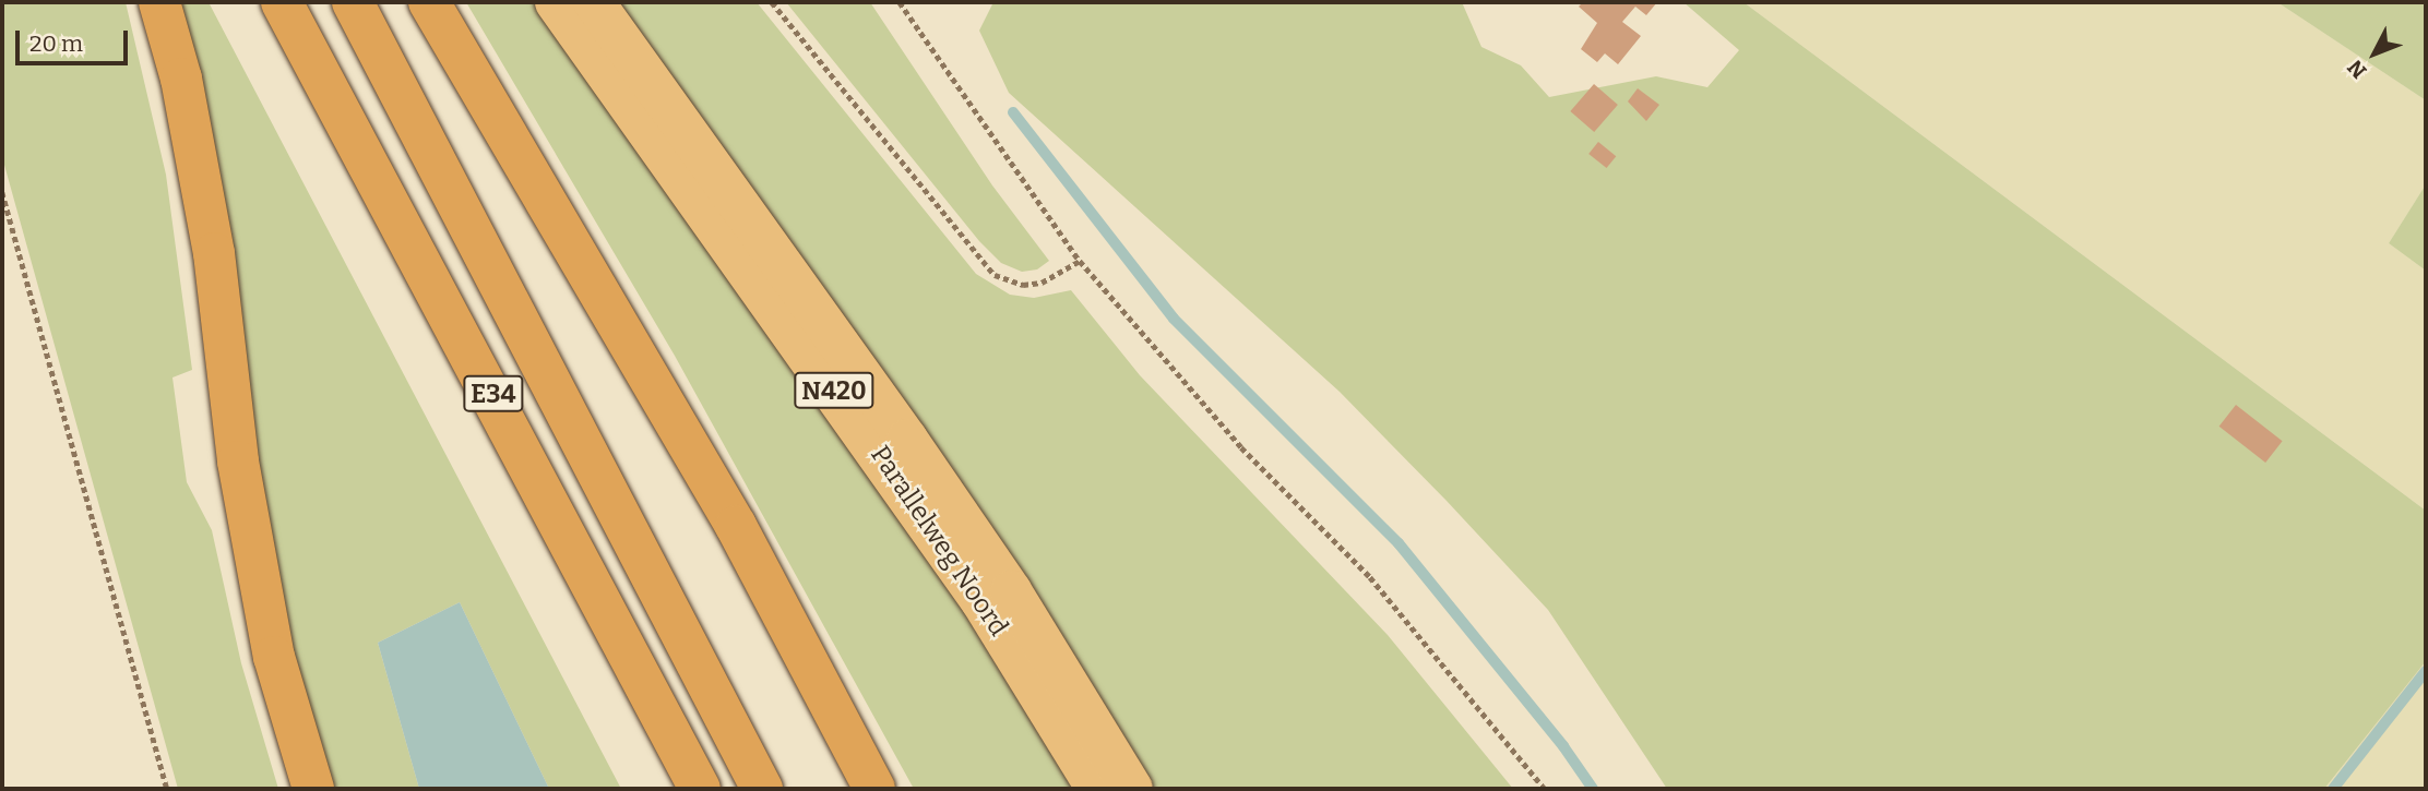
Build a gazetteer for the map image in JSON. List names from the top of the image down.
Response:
{
  "streets": {
    "highway": ["N420", "E34", "Parallelweg Noord"]
  },
  "scale_bar": "20 m",
  "north": "bottom left"
}
